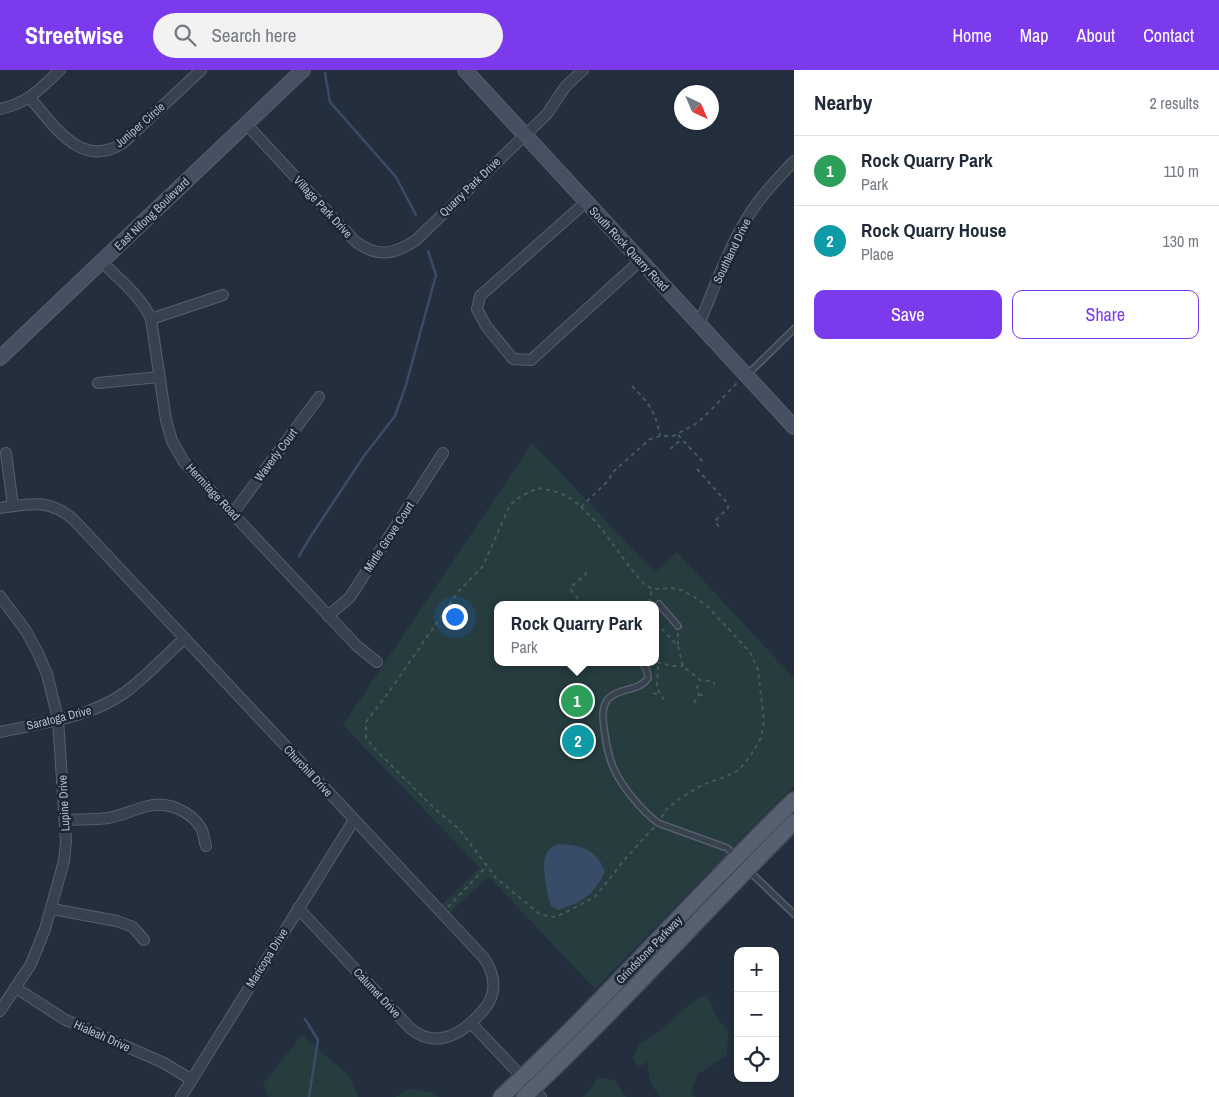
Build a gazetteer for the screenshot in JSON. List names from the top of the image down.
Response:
{
  "streets": {
    "main road": ["Grindstone Parkway"],
    "street": [
      "Juniper Circle",
      "Quarry Park Drive",
      "Village Park Drive",
      "East Nifong Boulevard",
      "South Rock Quarry Road",
      "Southland Drive",
      "Waverly Court",
      "Hermitage Road",
      "Mirtle Grove Court",
      "Saratoga Drive",
      "Churchill Drive",
      "Lupine Drive",
      "Maricopa Drive",
      "Calumet Drive",
      "Hialeah Drive"
    ]
  },
  "crossings": [
    ["Quarry Park Drive", "Village Park Drive"],
    ["Quarry Park Drive", "South Rock Quarry Road"],
    ["Village Park Drive", "East Nifong Boulevard"],
    ["East Nifong Boulevard", "Hermitage Road"],
    ["South Rock Quarry Road", "Southland Drive"],
    ["Waverly Court", "Hermitage Road"],
    ["Hermitage Road", "Mirtle Grove Court"],
    ["Saratoga Drive", "Churchill Drive"],
    ["Saratoga Drive", "Lupine Drive"],
    ["Churchill Drive", "Maricopa Drive"],
    ["Churchill Drive", "Calumet Drive"],
    ["Lupine Drive", "Hialeah Drive"],
    ["Maricopa Drive", "Calumet Drive"],
    ["Maricopa Drive", "Hialeah Drive"]
  ],
  "north": "bottom right",
  "page": {
    "header": "Streetwise",
    "search": "Search here",
    "nav": [
      "Home",
      "Map",
      "About",
      "Contact"
    ],
    "heading": ["Nearby", "2 results"],
    "list": [
      {
        "mark": "1",
        "name": "Rock Quarry Park",
        "note": "Park",
        "value": "110 m"
      },
      {
        "mark": "2",
        "name": "Rock Quarry House",
        "note": "Place",
        "value": "130 m"
      }
    ],
    "buttons": ["Save", "Share"],
    "popup": ["Rock Quarry Park", "Park"],
    "pins": ["1", "2"],
    "map_buttons": ["+", "−"]
  }
}
